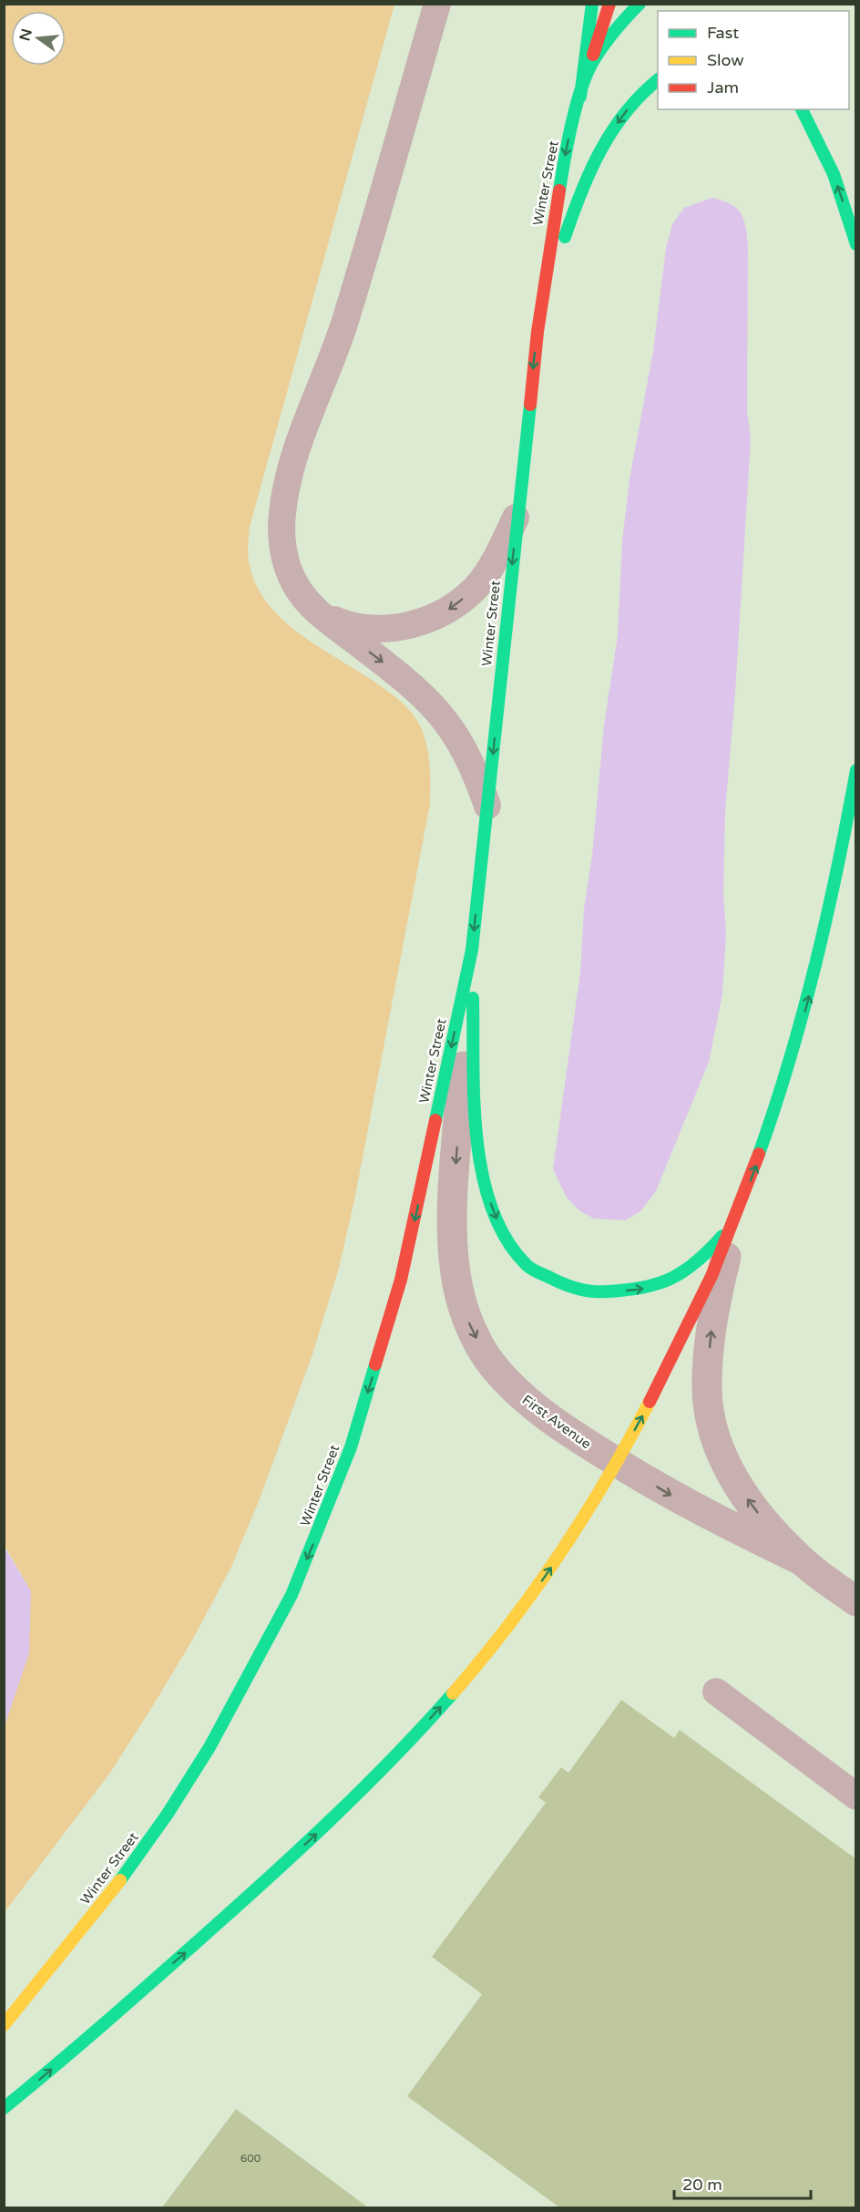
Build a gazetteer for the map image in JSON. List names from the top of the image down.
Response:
{
  "streets": {
    "main road": ["Winter Street"],
    "street": ["First Avenue"]
  },
  "crossings": [
    ["Winter Street", "First Avenue"]
  ],
  "one_way": ["Winter Street"],
  "house_numbers": ["600"],
  "legend": ["Fast", "Slow", "Jam"],
  "scale_bar": "20 m",
  "north": "left"
}
